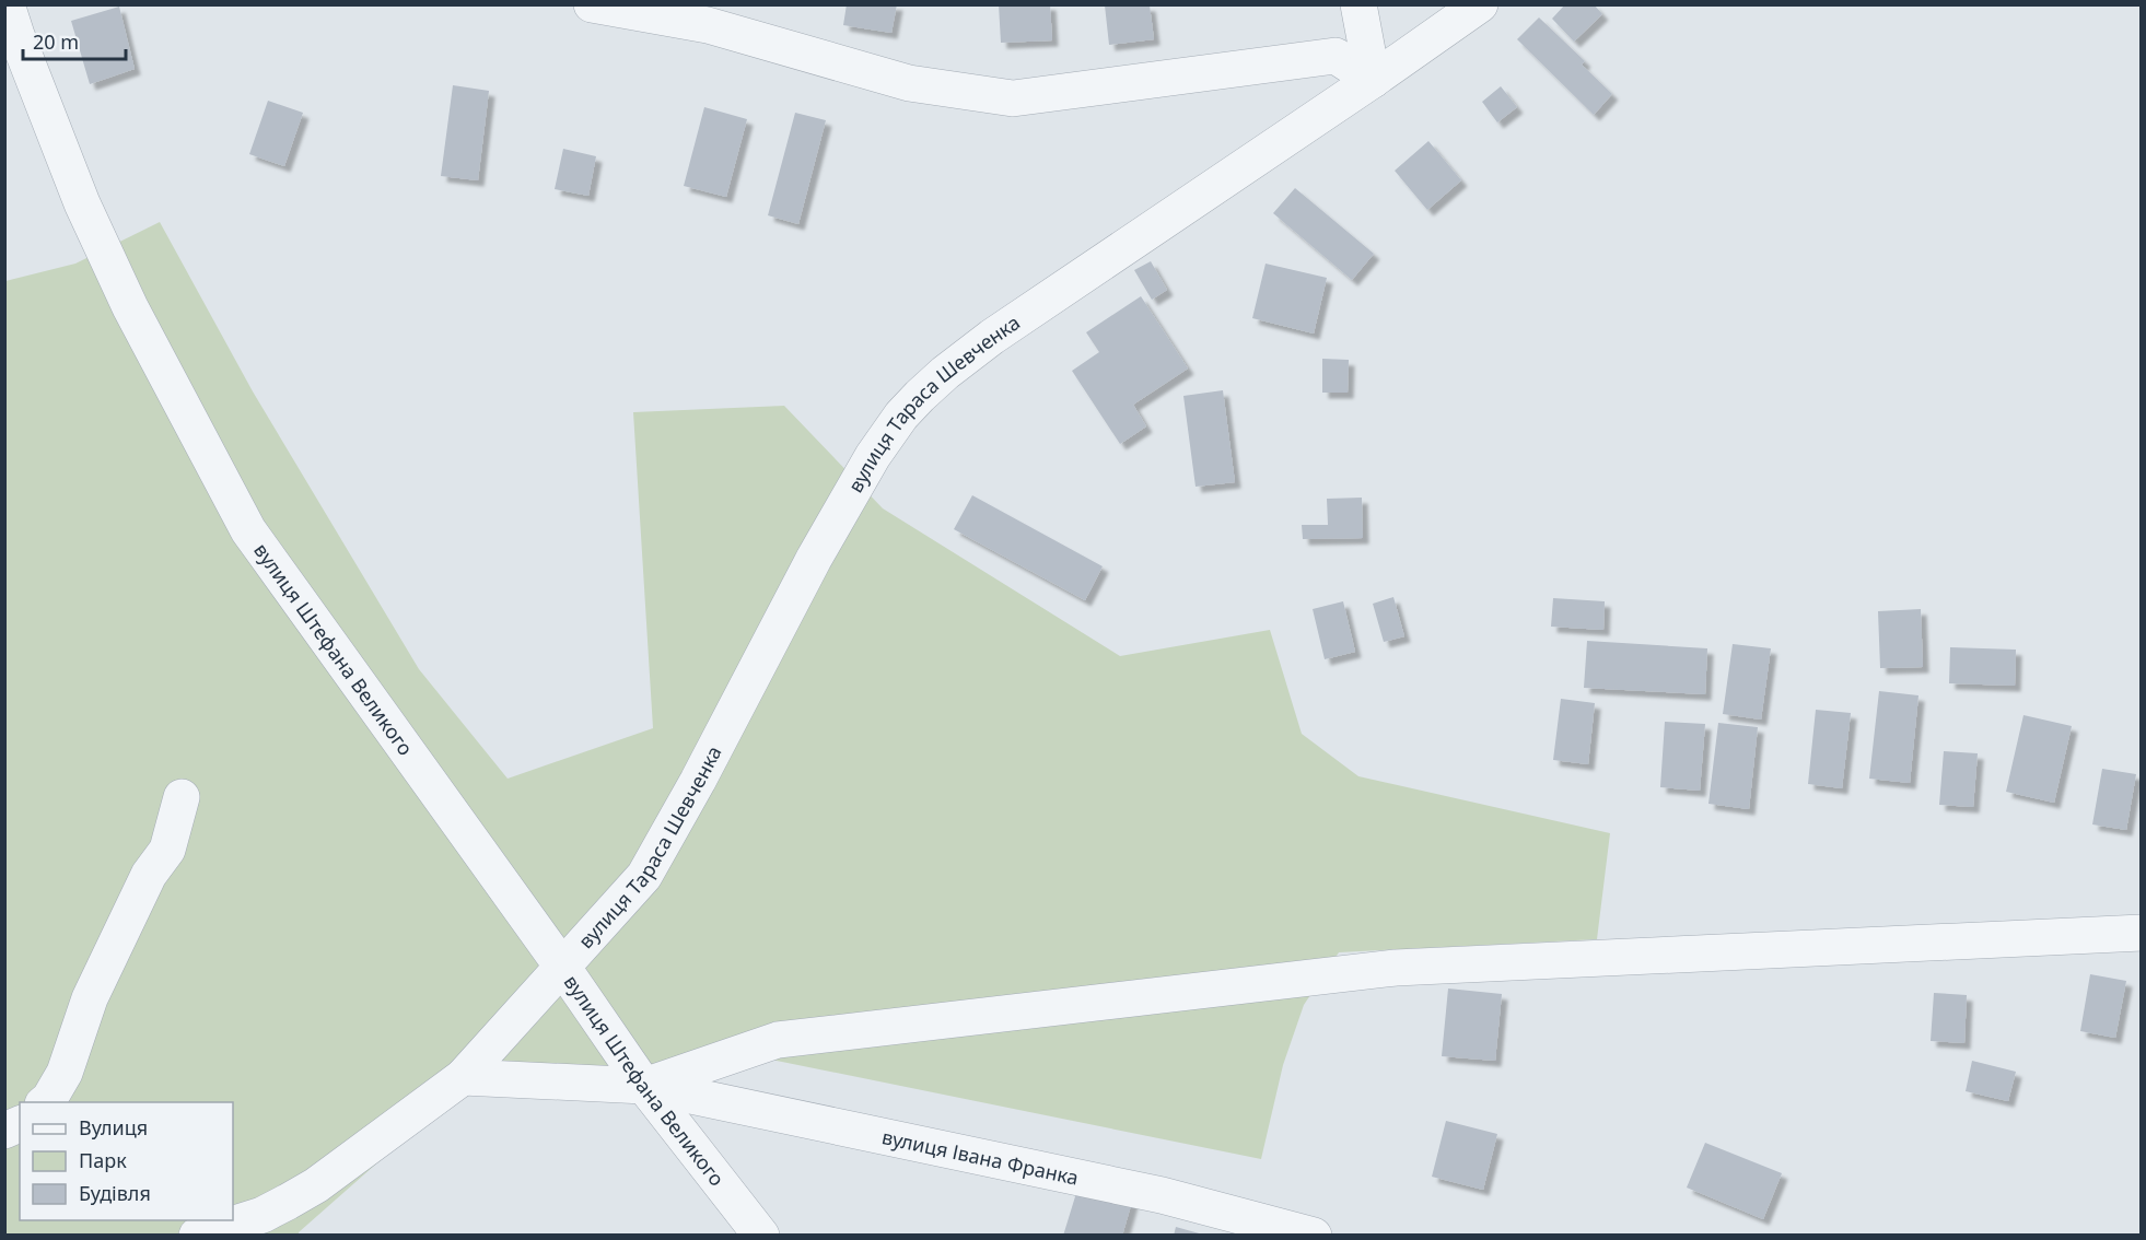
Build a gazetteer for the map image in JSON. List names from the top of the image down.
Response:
{
  "streets": {
    "street": ["вулиця Тараса Шевченка", "вулиця Штефана Великого", "вулиця Івана Франка"]
  },
  "crossings": [
    ["вулиця Тараса Шевченка", "вулиця Штефана Великого"],
    ["вулиця Штефана Великого", "вулиця Івана Франка"]
  ],
  "legend": ["Вулиця", "Парк", "Будівля"],
  "scale_bar": "20 m"
}
